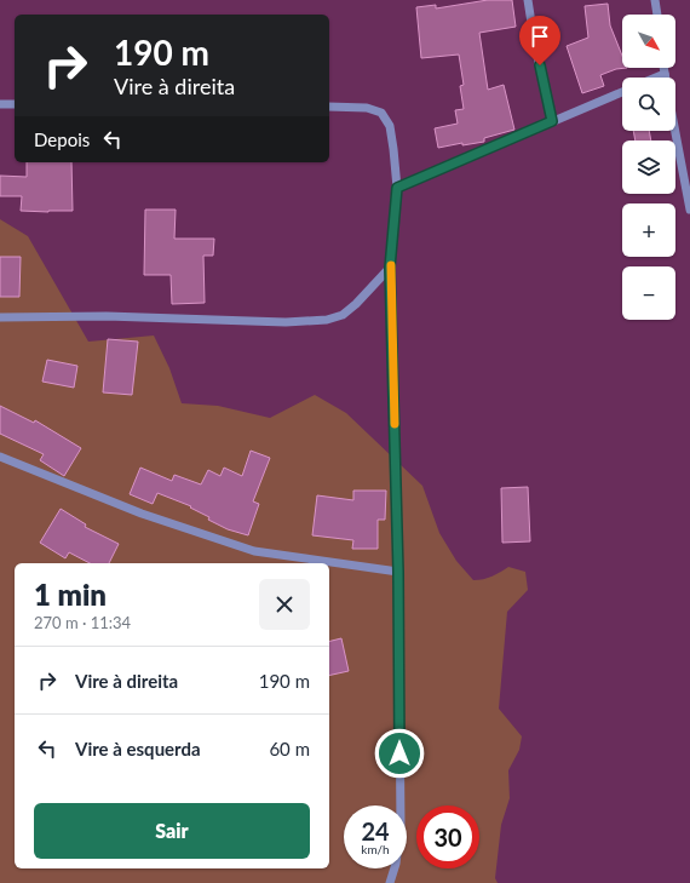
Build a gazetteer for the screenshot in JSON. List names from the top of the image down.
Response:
{
  "north": "bottom right",
  "page": {
    "map_buttons": ["+", "−"],
    "turn": ["190 m", "Vire à direita"],
    "then": "Depois",
    "heading": ["1 min", "270 m · 11:34"],
    "list": [
      {
        "name": "Vire à direita",
        "value": "190 m"
      },
      {
        "name": "Vire à esquerda",
        "value": "60 m"
      }
    ],
    "buttons": "Sair",
    "speed": "24 km/h",
    "limit": "30"
  }
}
